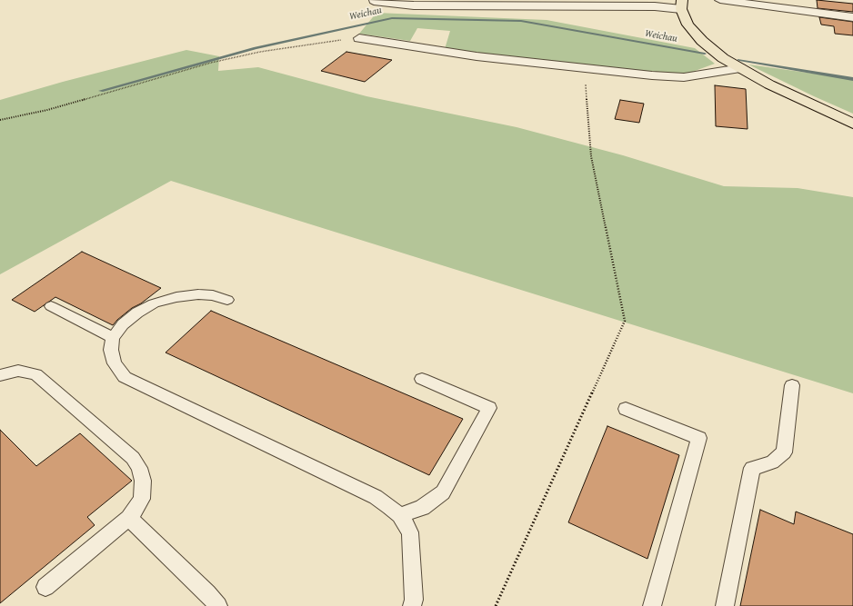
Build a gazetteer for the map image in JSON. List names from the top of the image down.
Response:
{
  "water": ["Weichau"]
}
